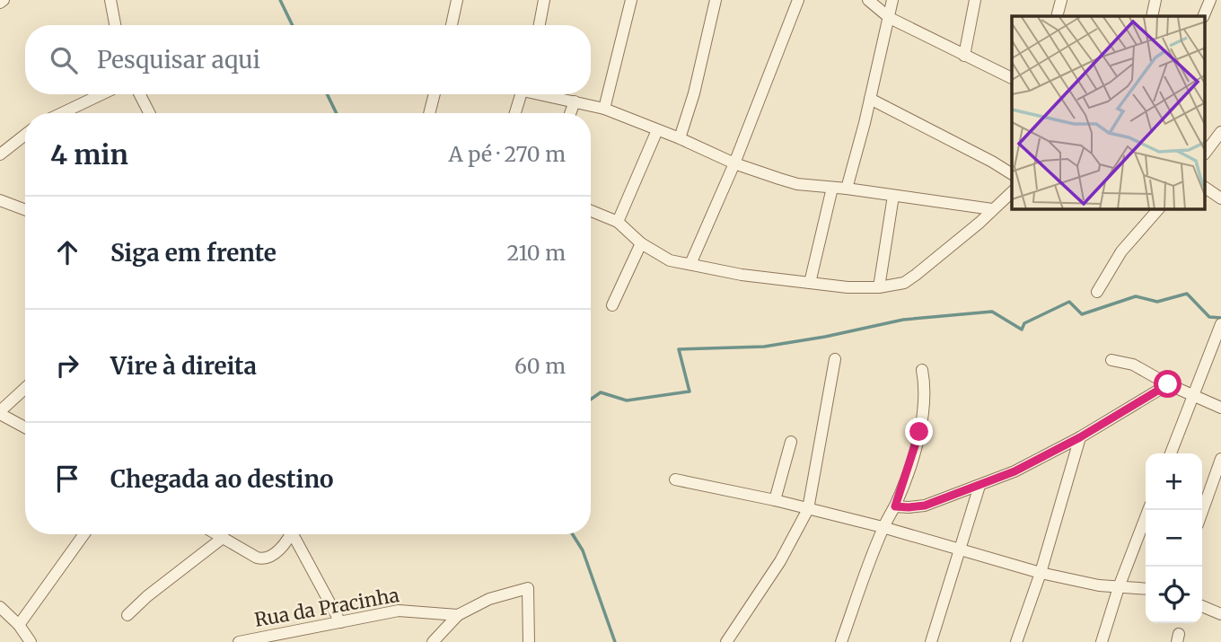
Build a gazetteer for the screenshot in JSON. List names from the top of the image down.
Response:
{
  "streets": {
    "street": ["Rua da Pracinha"]
  },
  "page": {
    "search": "Pesquisar aqui",
    "heading": ["4 min", "A pé · 270 m"],
    "list": [
      ["Siga em frente", "210 m"],
      ["Vire à direita", "60 m"],
      "Chegada ao destino"
    ],
    "map_buttons": ["+", "−"]
  }
}
